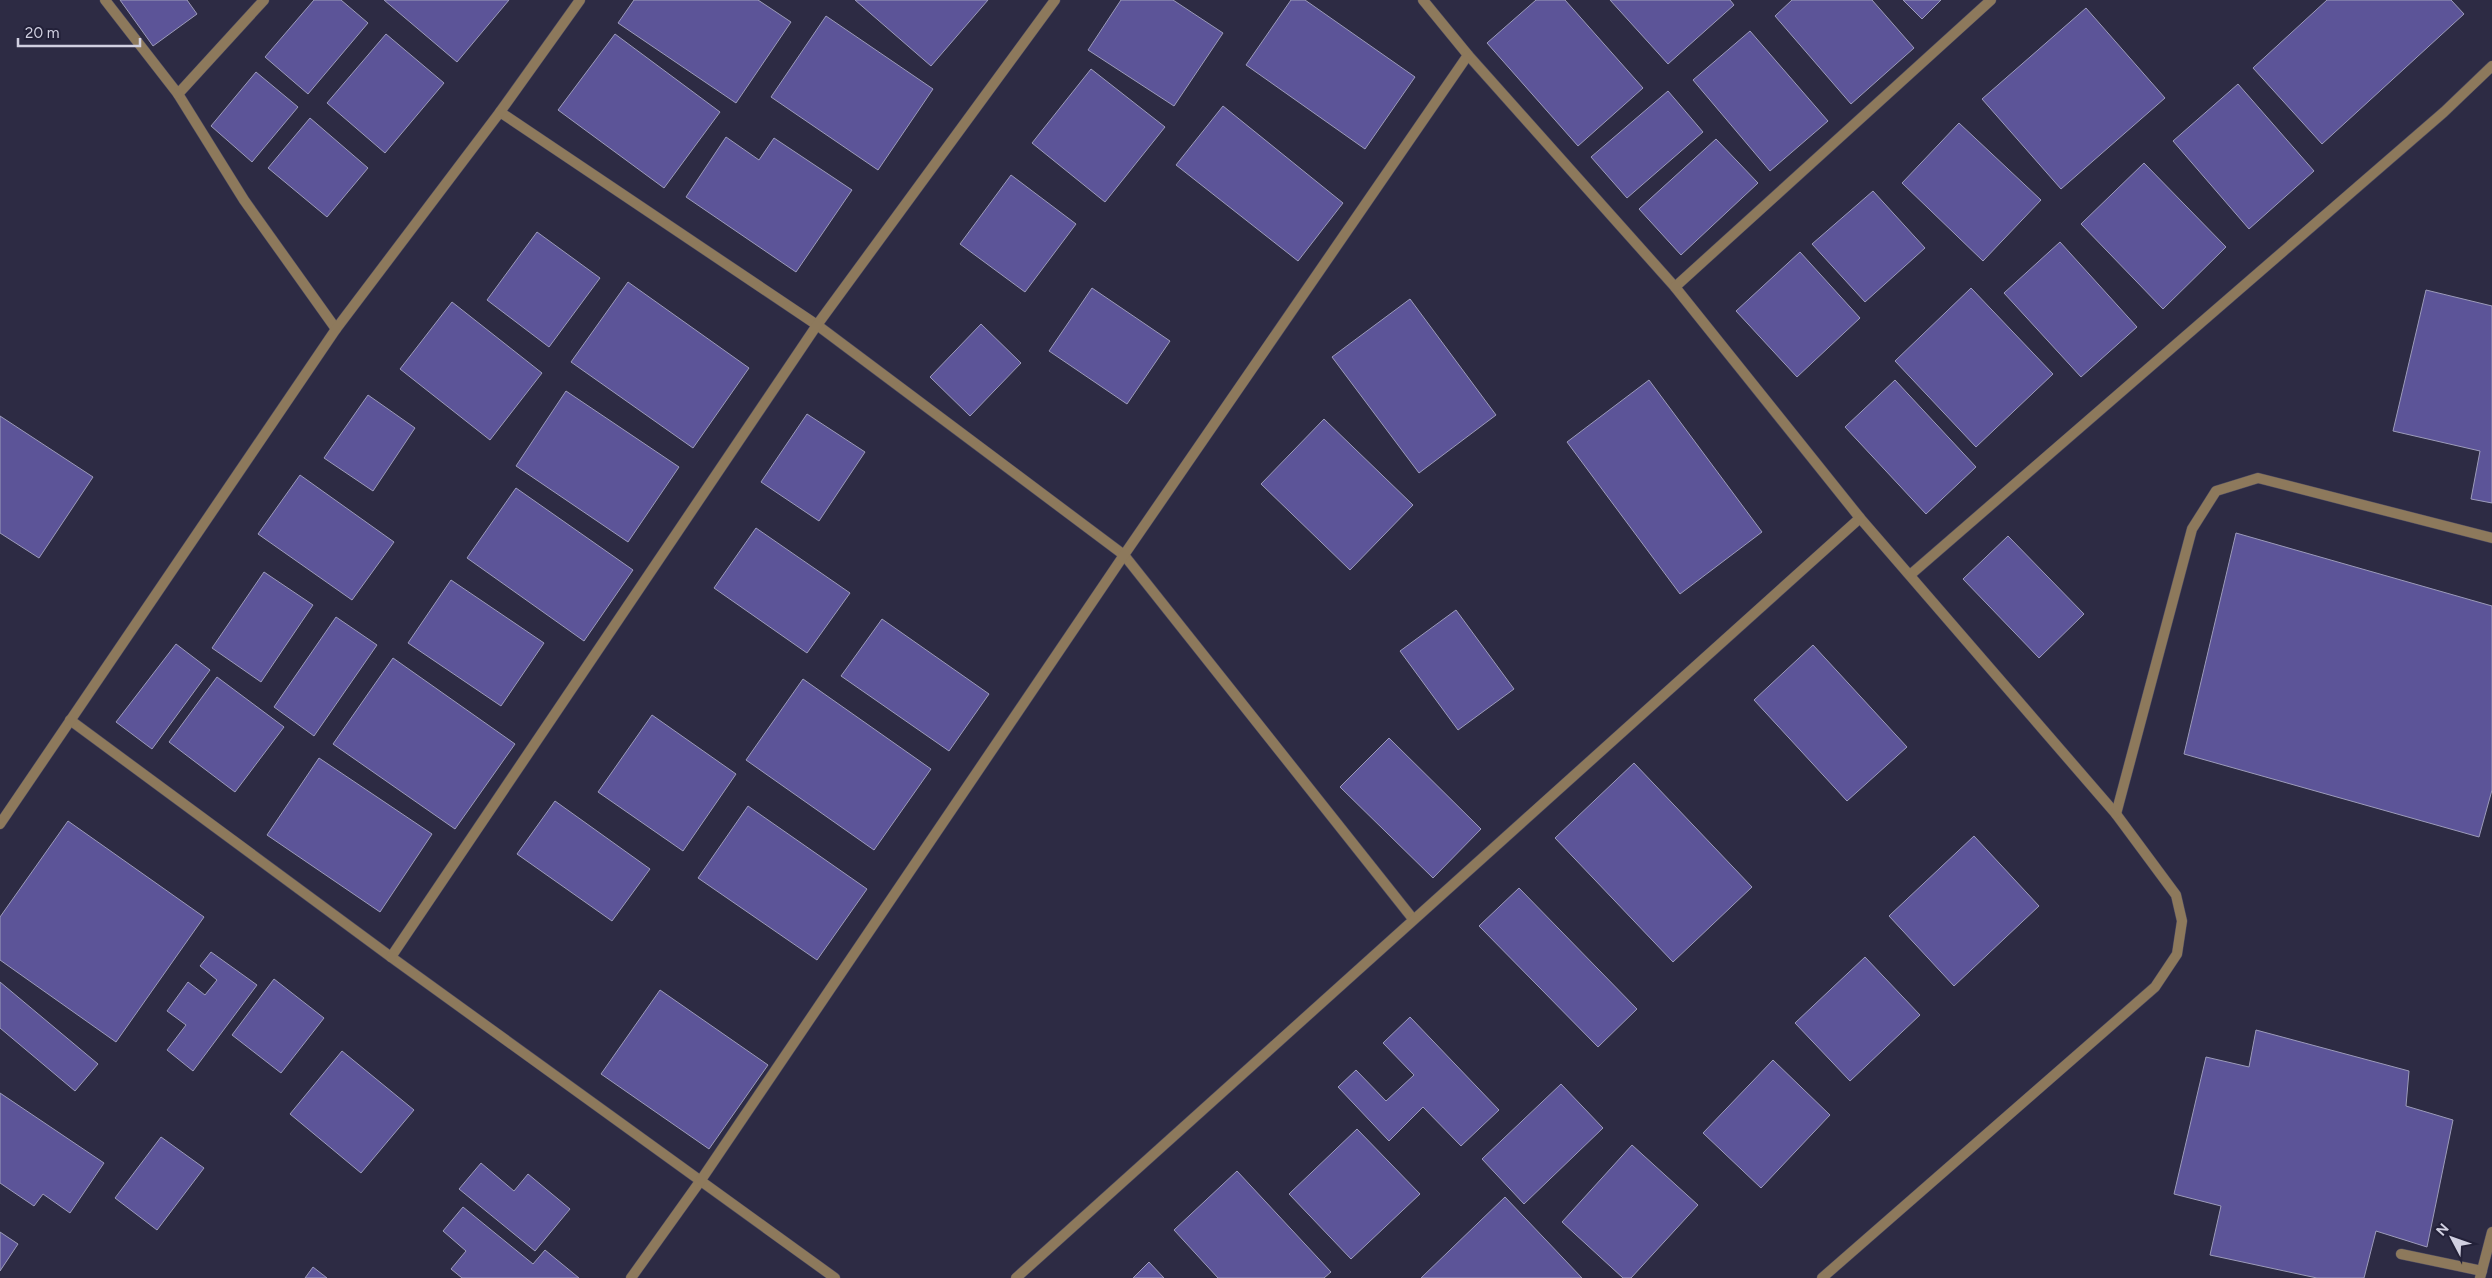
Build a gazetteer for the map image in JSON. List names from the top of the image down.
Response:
{
  "scale_bar": "20 m",
  "north": "top left"
}
